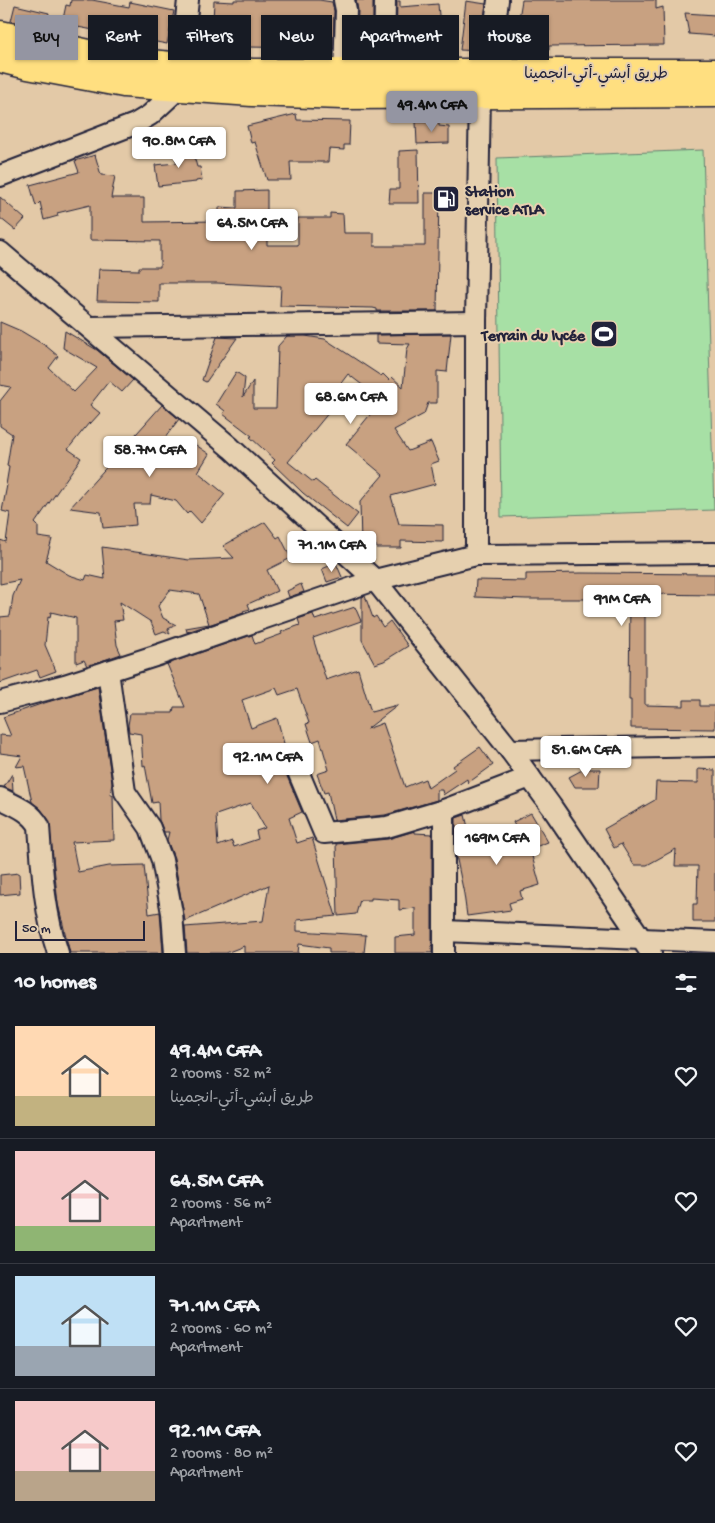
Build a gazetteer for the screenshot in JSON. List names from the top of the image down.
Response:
{
  "streets": {
    "highway": ["طريق أبشي-أتي-انجمينا"]
  },
  "places": {
    "fuel station": ["Station service ATLA"],
    "sports": ["Terrain du lycée"]
  },
  "scale_bar": "50 m",
  "page": {
    "chip": [
      "Buy",
      "Rent",
      "Filters",
      "New",
      "Apartment",
      "House"
    ],
    "price": [
      "49.4M CFA",
      "90.8M CFA",
      "64.5M CFA",
      "68.6M CFA",
      "58.7M CFA",
      "71.1M CFA",
      "91M CFA",
      "51.6M CFA",
      "92.1M CFA",
      "169M CFA"
    ],
    "scale": "50 m",
    "heading": "10 homes",
    "list": [
      {
        "name": "49.4M CFA",
        "note": "2 rooms · 52 m² · طريق أبشي-أتي-انجمينا"
      },
      {
        "name": "64.5M CFA",
        "note": "2 rooms · 56 m² · Apartment"
      },
      {
        "name": "71.1M CFA",
        "note": "2 rooms · 60 m² · Apartment"
      },
      {
        "name": "92.1M CFA",
        "note": "2 rooms · 80 m² · Apartment"
      }
    ]
  }
}
